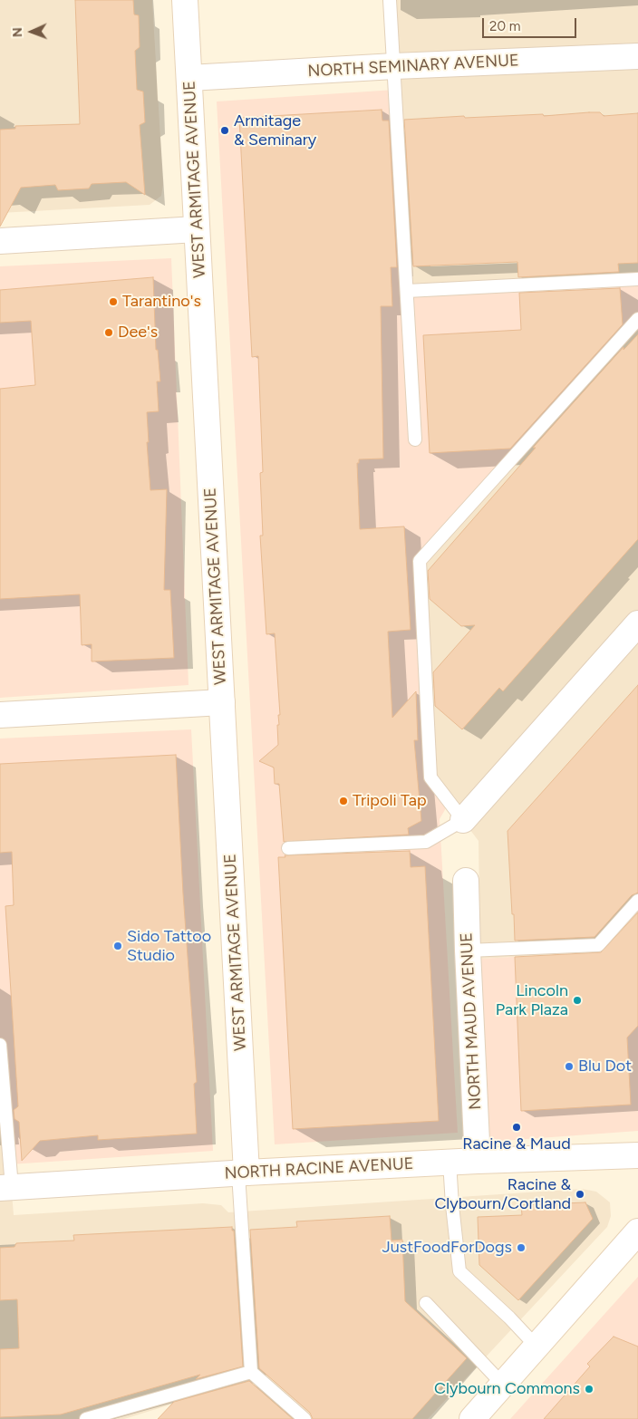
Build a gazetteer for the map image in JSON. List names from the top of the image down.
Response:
{
  "streets": {
    "main road": [
      "NORTH SEMINARY AVENUE",
      "WEST ARMITAGE AVENUE",
      "NORTH MAUD AVENUE",
      "NORTH RACINE AVENUE"
    ]
  },
  "crossings": [
    ["NORTH SEMINARY AVENUE", "WEST ARMITAGE AVENUE"],
    ["WEST ARMITAGE AVENUE", "NORTH RACINE AVENUE"],
    ["NORTH MAUD AVENUE", "NORTH RACINE AVENUE"]
  ],
  "places": [
    "Armitage & Seminary",
    "Tarantino's",
    "Dee's",
    "Tripoli Tap",
    "Sido Tattoo Studio",
    "Lincoln Park Plaza",
    "Blu Dot",
    "Racine & Maud",
    "Racine & Clybourn/Cortland",
    "JustFoodForDogs",
    "Clybourn Commons"
  ],
  "scale_bar": "20 m",
  "north": "left"
}
